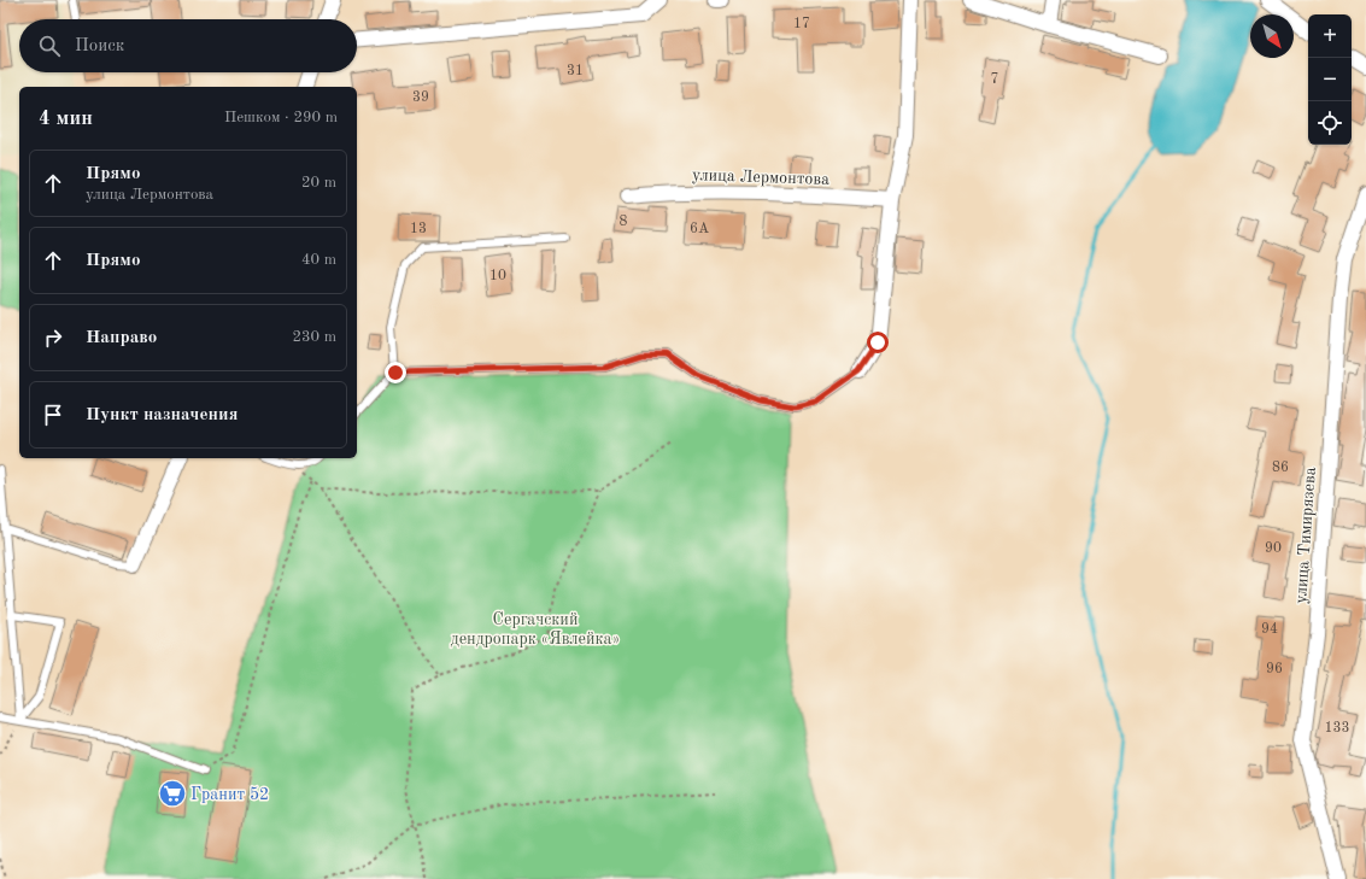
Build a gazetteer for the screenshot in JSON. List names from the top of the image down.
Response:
{
  "streets": {
    "street": ["улица Лермонтова", "улица Тимирязева"]
  },
  "parks": ["Сергачский дендропарк «Явлейка»"],
  "places": {
    "supermarket": ["Гранит 52"]
  },
  "house_numbers": [
    "17",
    "31",
    "7",
    "39",
    "8",
    "13",
    "6А",
    "10",
    "86",
    "90",
    "94",
    "96",
    "133"
  ],
  "north": "bottom right",
  "page": {
    "map_buttons": ["+", "−"],
    "search": "Поиск",
    "heading": ["4 мин", "Пешком · 290 m"],
    "list": [
      ["Прямо", "улица Лермонтова", "20 m"],
      ["Прямо", "40 m"],
      ["Направо", "230 m"],
      "Пункт назначения"
    ]
  }
}
